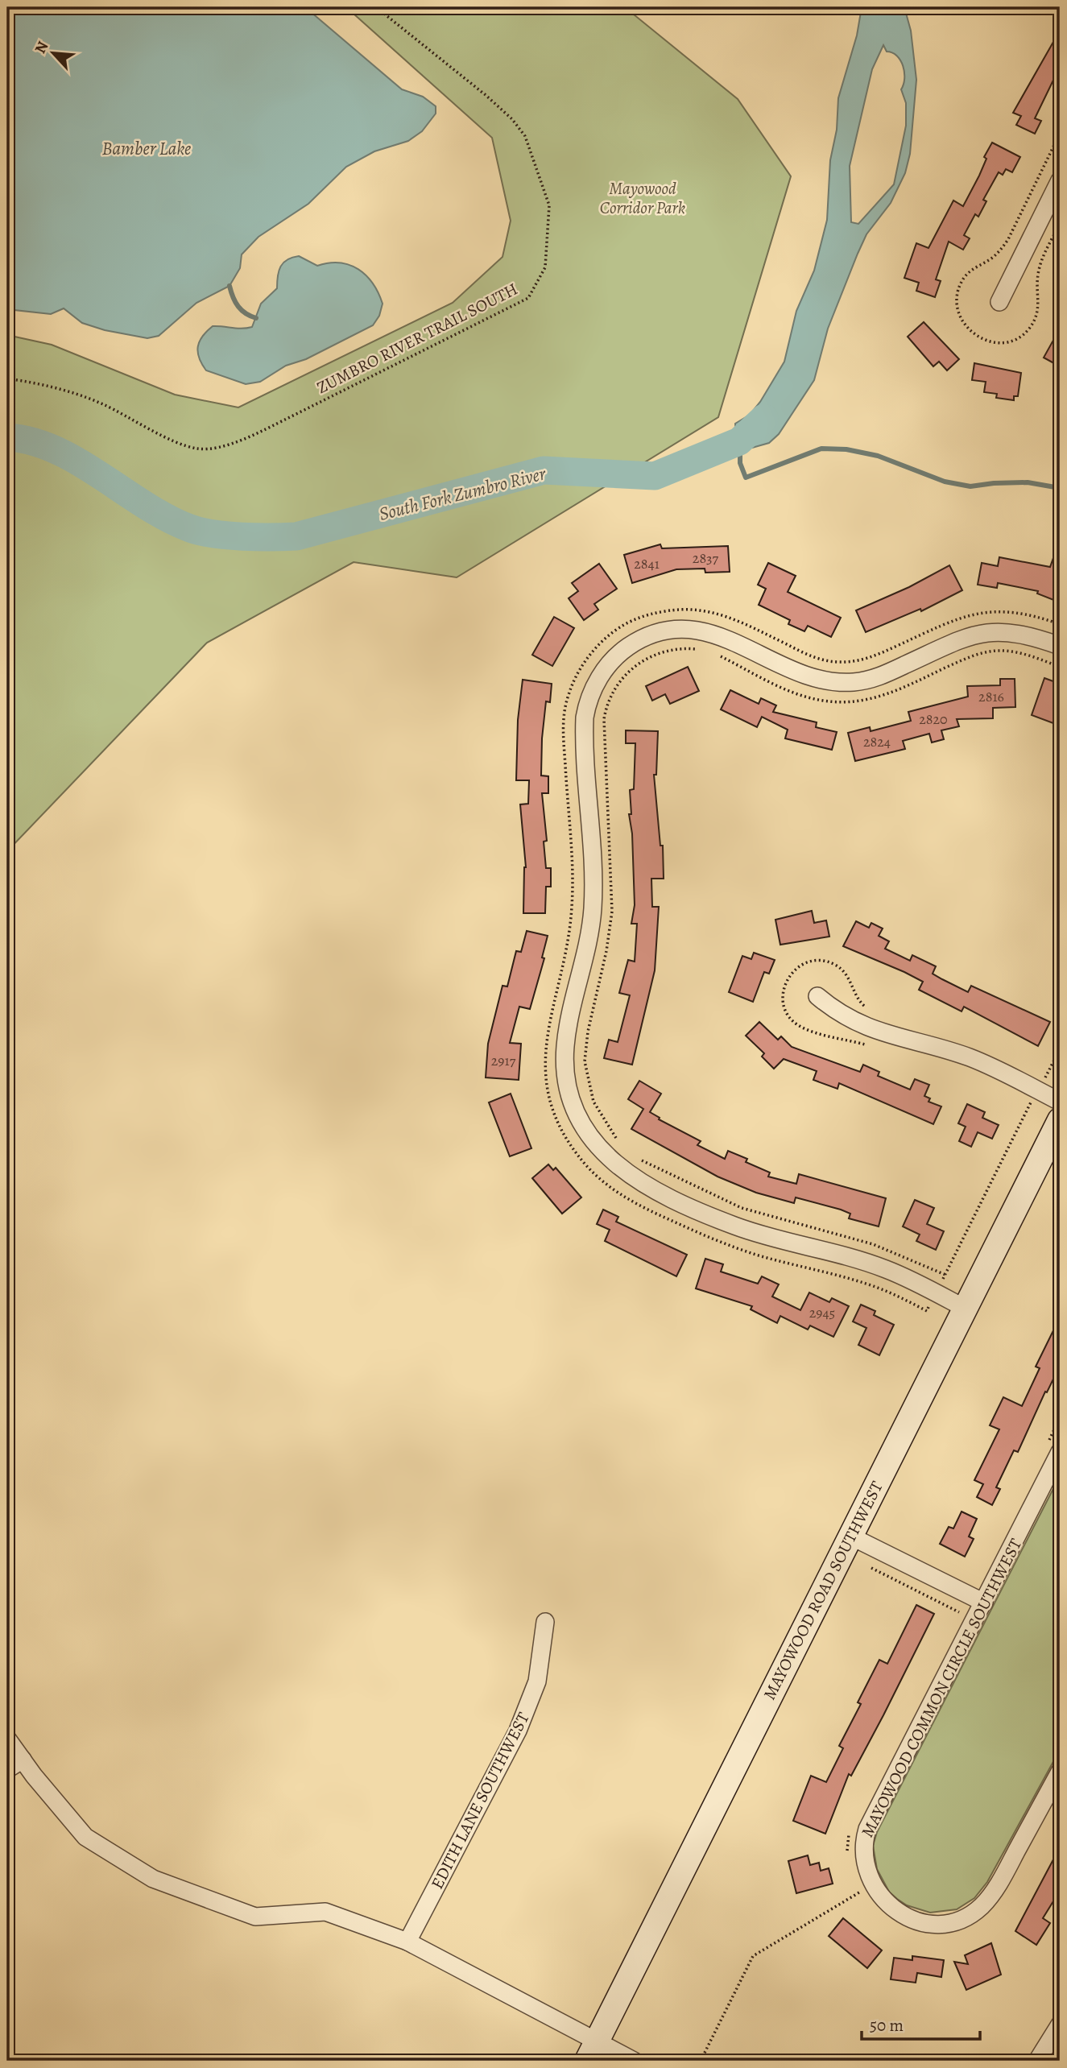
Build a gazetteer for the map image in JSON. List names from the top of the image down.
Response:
{
  "streets": {
    "street": ["MAYOWOOD ROAD SOUTHWEST", "MAYOWOOD COMMON CIRCLE SOUTHWEST", "EDITH LANE SOUTHWEST"],
    "path": ["ZUMBRO RIVER TRAIL SOUTH"]
  },
  "water": ["Bamber Lake", "South Fork Zumbro River"],
  "parks": ["Mayowood Corridor Park"],
  "house_numbers": [
    "2837",
    "2841",
    "2816",
    "2820",
    "2824",
    "2917",
    "2945"
  ],
  "scale_bar": "50 m",
  "north": "top left"
}
